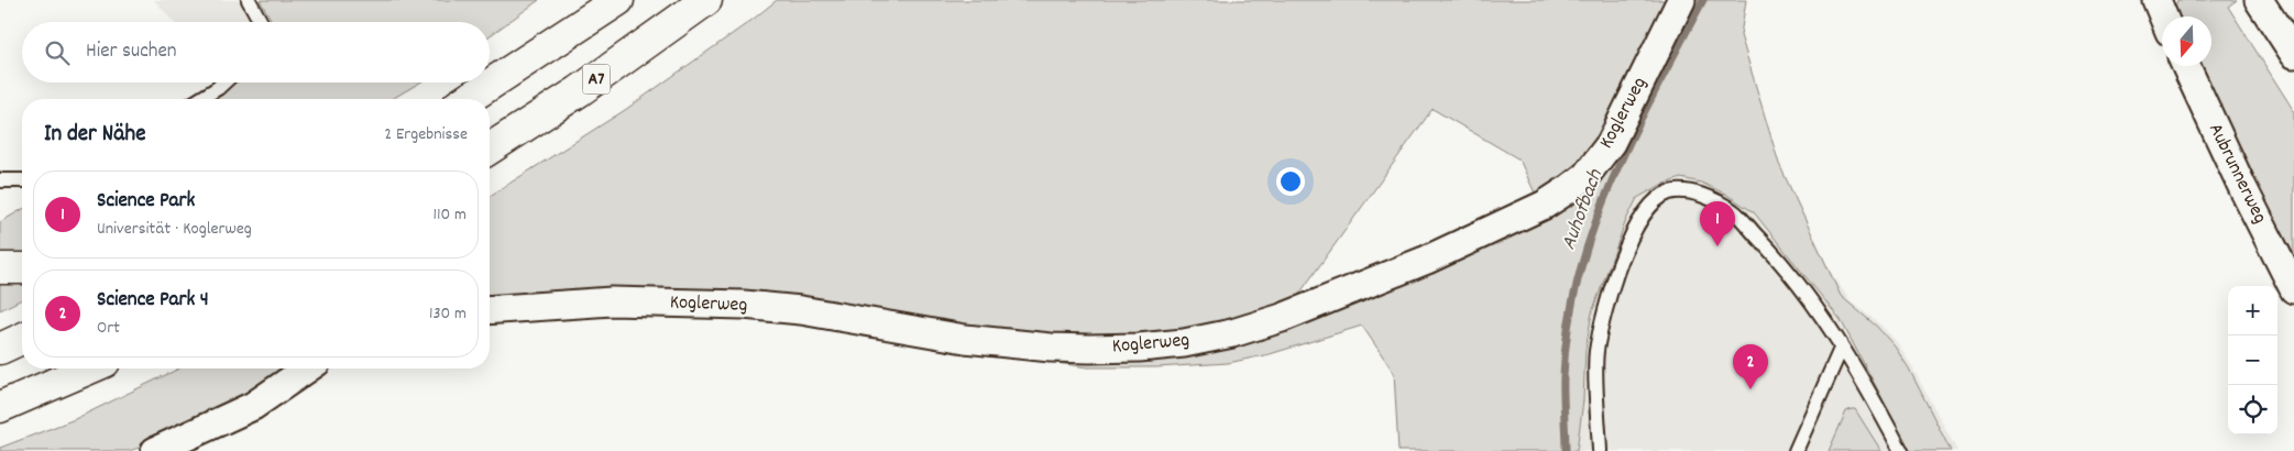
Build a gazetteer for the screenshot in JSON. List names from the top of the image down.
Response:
{
  "streets": {
    "highway": ["A7"],
    "street": ["Koglerweg", "Aubrunnerweg"]
  },
  "water": ["Auhofbach"],
  "north": "bottom",
  "page": {
    "search": "Hier suchen",
    "heading": ["In der Nähe", "2 Ergebnisse"],
    "list": [
      {
        "mark": "1",
        "name": "Science Park",
        "note": "Universität · Koglerweg",
        "value": "110 m"
      },
      {
        "mark": "2",
        "name": "Science Park 4",
        "note": "Ort",
        "value": "130 m"
      }
    ],
    "pins": ["1", "2"],
    "map_buttons": ["+", "−"]
  }
}
